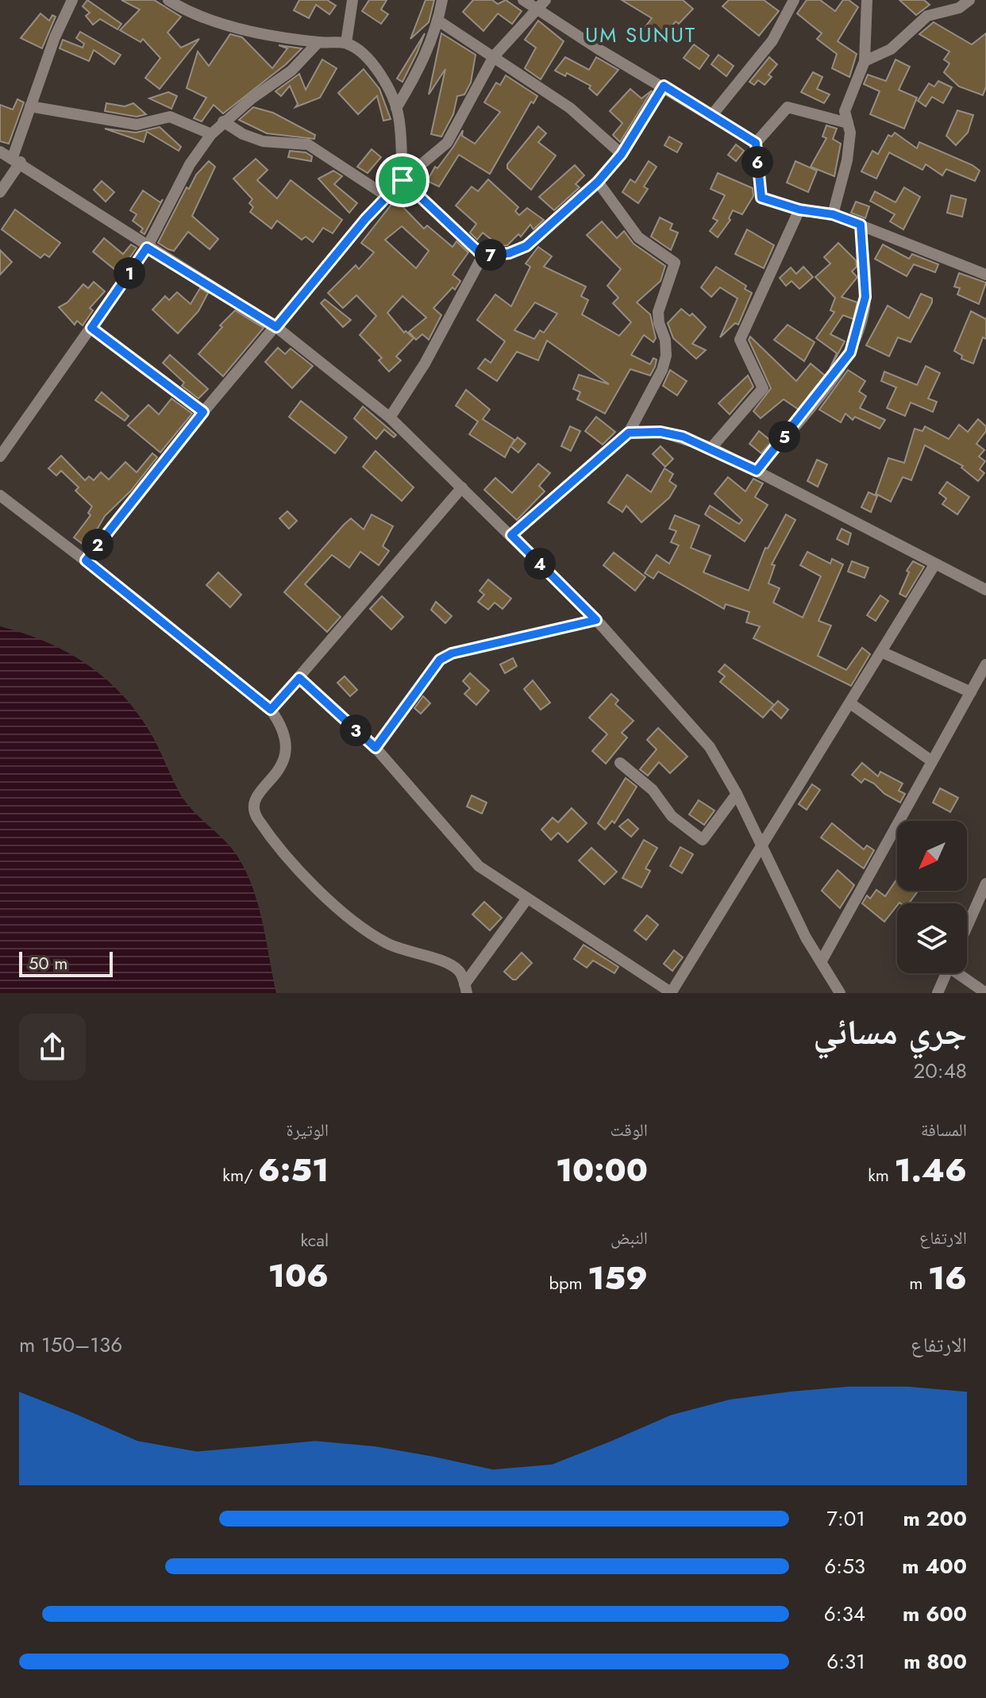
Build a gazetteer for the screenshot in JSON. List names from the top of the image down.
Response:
{
  "districts": ["UM SUNUT"],
  "scale_bar": "50 m",
  "north": "bottom left",
  "page": {
    "pins": [
      "6",
      "7",
      "1",
      "5",
      "2",
      "4",
      "3"
    ],
    "scale": "50 m",
    "heading": ["جري مسائي", "20:48"],
    "stats": [
      ["المسافة", "1.46 km"],
      ["الوقت", "10:00"],
      ["الوتيرة", "6:51 /km"],
      ["الارتفاع", "16 m"],
      ["النبض", "159 bpm"],
      ["kcal", "106"]
    ],
    "chart": ["الارتفاع", "136–150 m"],
    "list": [
      {
        "name": "200 m",
        "note": "7:01"
      },
      {
        "name": "400 m",
        "note": "6:53"
      },
      {
        "name": "600 m",
        "note": "6:34"
      },
      {
        "name": "800 m",
        "note": "6:31"
      }
    ]
  }
}
